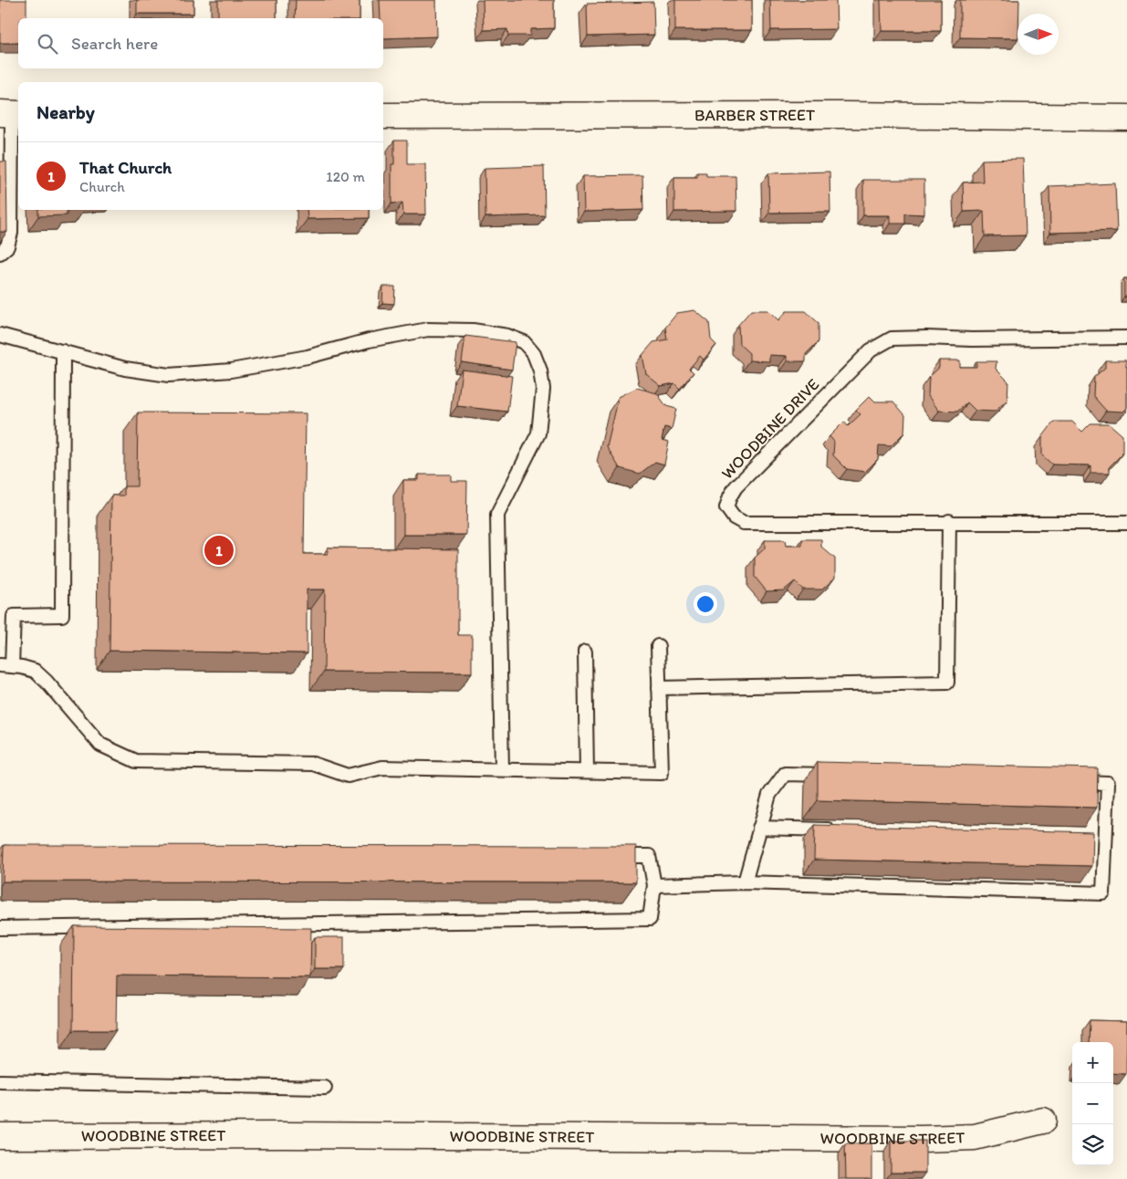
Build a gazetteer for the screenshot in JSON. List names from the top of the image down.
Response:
{
  "streets": {
    "street": ["BARBER STREET", "WOODBINE STREET"],
    "lane": ["WOODBINE DRIVE"]
  },
  "north": "right",
  "page": {
    "search": "Search here",
    "heading": "Nearby",
    "list": [
      {
        "mark": "1",
        "name": "That Church",
        "note": "Church",
        "value": "120 m"
      }
    ],
    "pins": "1",
    "map_buttons": ["+", "−"]
  }
}
